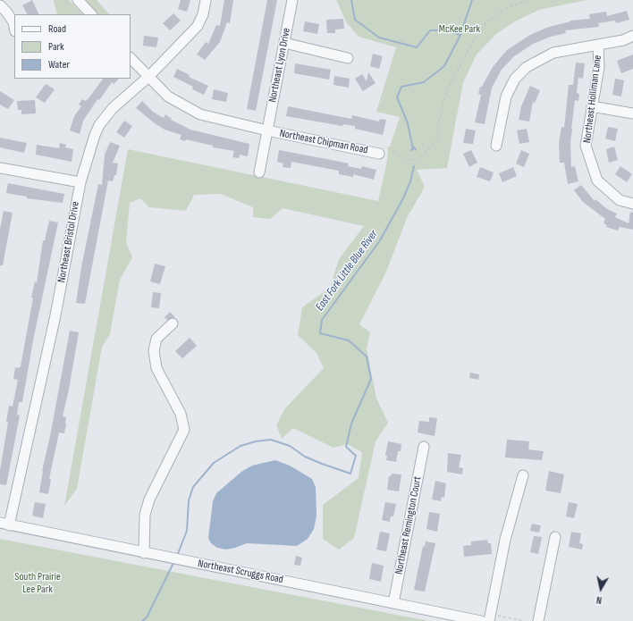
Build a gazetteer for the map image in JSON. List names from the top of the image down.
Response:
{
  "streets": {
    "street": [
      "Northeast Lyon Drive",
      "Northeast Holliman Lane",
      "Northeast Chipman Road",
      "Northeast Bristol Drive",
      "Northeast Remington Court",
      "Northeast Scruggs Road"
    ]
  },
  "crossings": [
    ["Northeast Lyon Drive", "Northeast Chipman Road"],
    ["Northeast Chipman Road", "Northeast Bristol Drive"],
    ["Northeast Bristol Drive", "Northeast Scruggs Road"],
    ["Northeast Remington Court", "Northeast Scruggs Road"]
  ],
  "water": ["East Fork Little Blue River"],
  "parks": ["McKee Park", "South Prairie Lee Park"],
  "legend": ["Road", "Park", "Water"],
  "north": "bottom"
}
